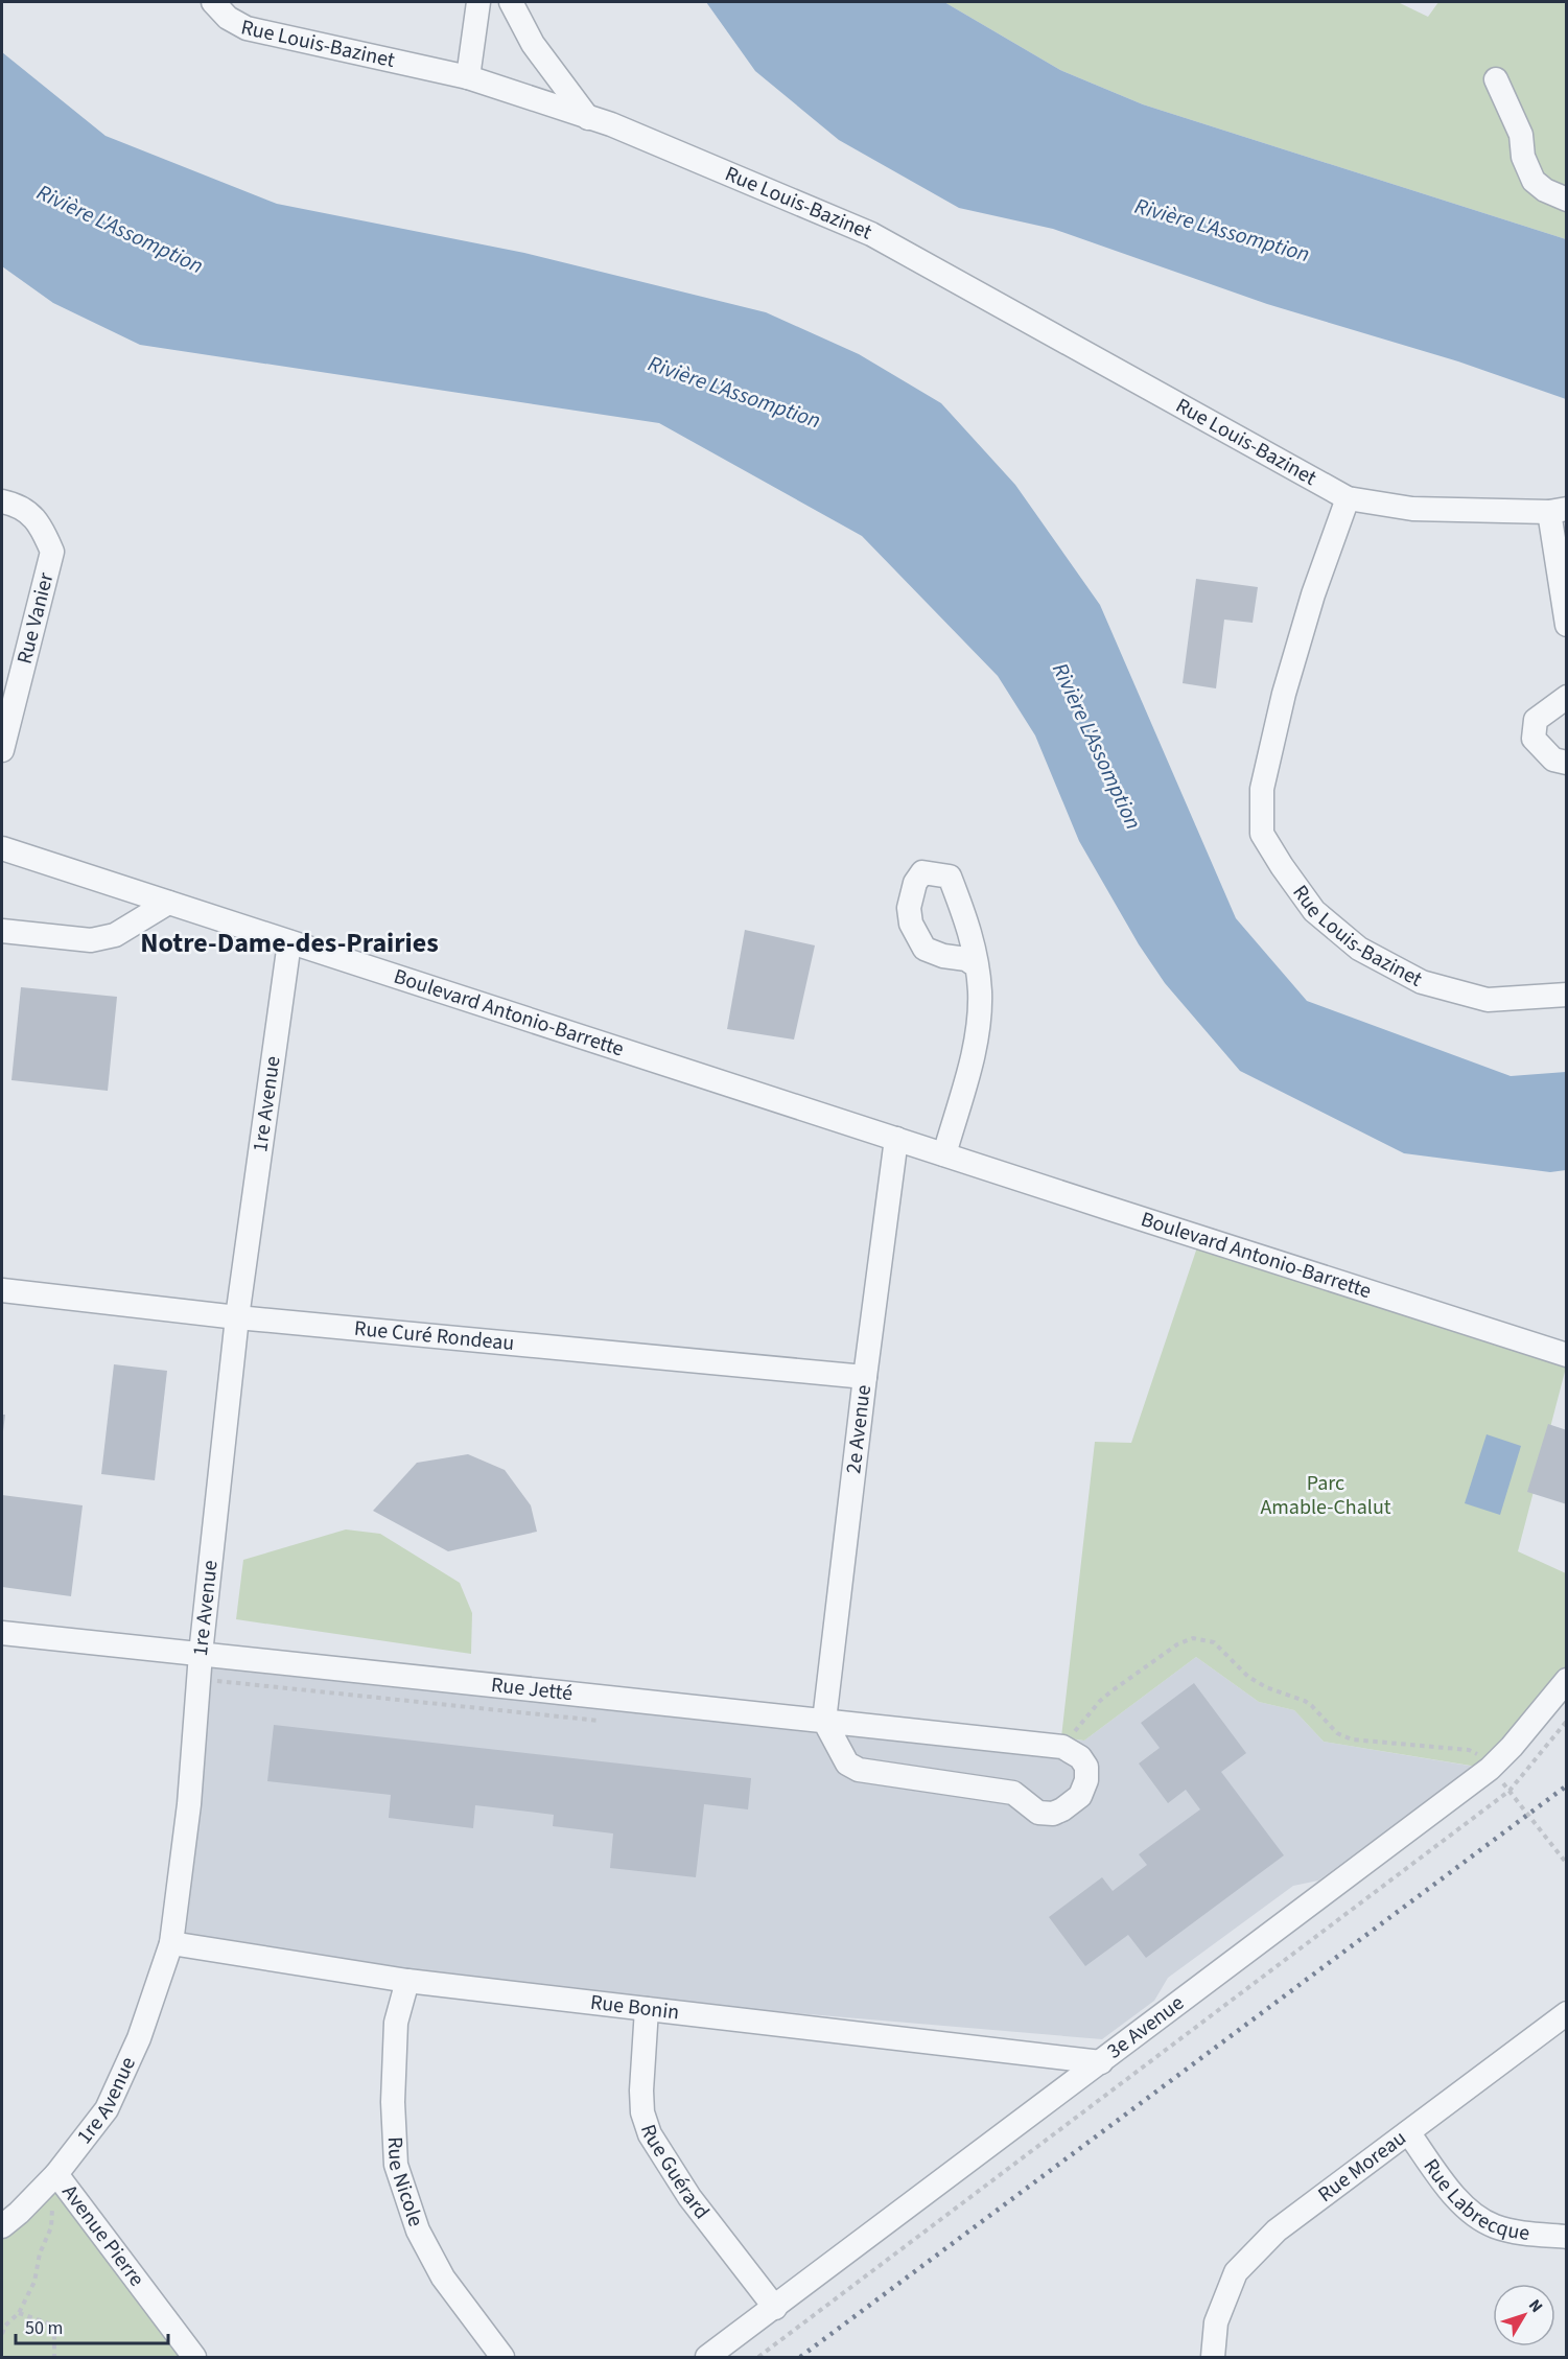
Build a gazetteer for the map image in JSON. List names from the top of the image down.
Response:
{
  "streets": {
    "street": [
      "Rue Louis-Bazinet",
      "Rue Vanier",
      "Boulevard Antonio-Barrette",
      "1re Avenue",
      "Rue Curé Rondeau",
      "2e Avenue",
      "Rue Jetté",
      "Rue Bonin",
      "3e Avenue",
      "Rue Moreau",
      "Rue Guérard",
      "Rue Nicole",
      "Rue Labrecque",
      "Avenue Pierre"
    ]
  },
  "crossings": [
    ["Boulevard Antonio-Barrette", "1re Avenue"],
    ["Boulevard Antonio-Barrette", "2e Avenue"],
    ["1re Avenue", "Rue Curé Rondeau"],
    ["1re Avenue", "Rue Jetté"],
    ["1re Avenue", "Rue Bonin"],
    ["1re Avenue", "Avenue Pierre"],
    ["Rue Curé Rondeau", "2e Avenue"],
    ["2e Avenue", "Rue Jetté"],
    ["Rue Bonin", "3e Avenue"],
    ["Rue Bonin", "Rue Guérard"],
    ["Rue Bonin", "Rue Nicole"],
    ["3e Avenue", "Rue Guérard"],
    ["Rue Moreau", "Rue Labrecque"]
  ],
  "districts": ["Notre-Dame-des-Prairies"],
  "water": ["Rivière L'Assomption"],
  "parks": ["Parc Amable-Chalut"],
  "scale_bar": "50 m",
  "north": "top right"
}
